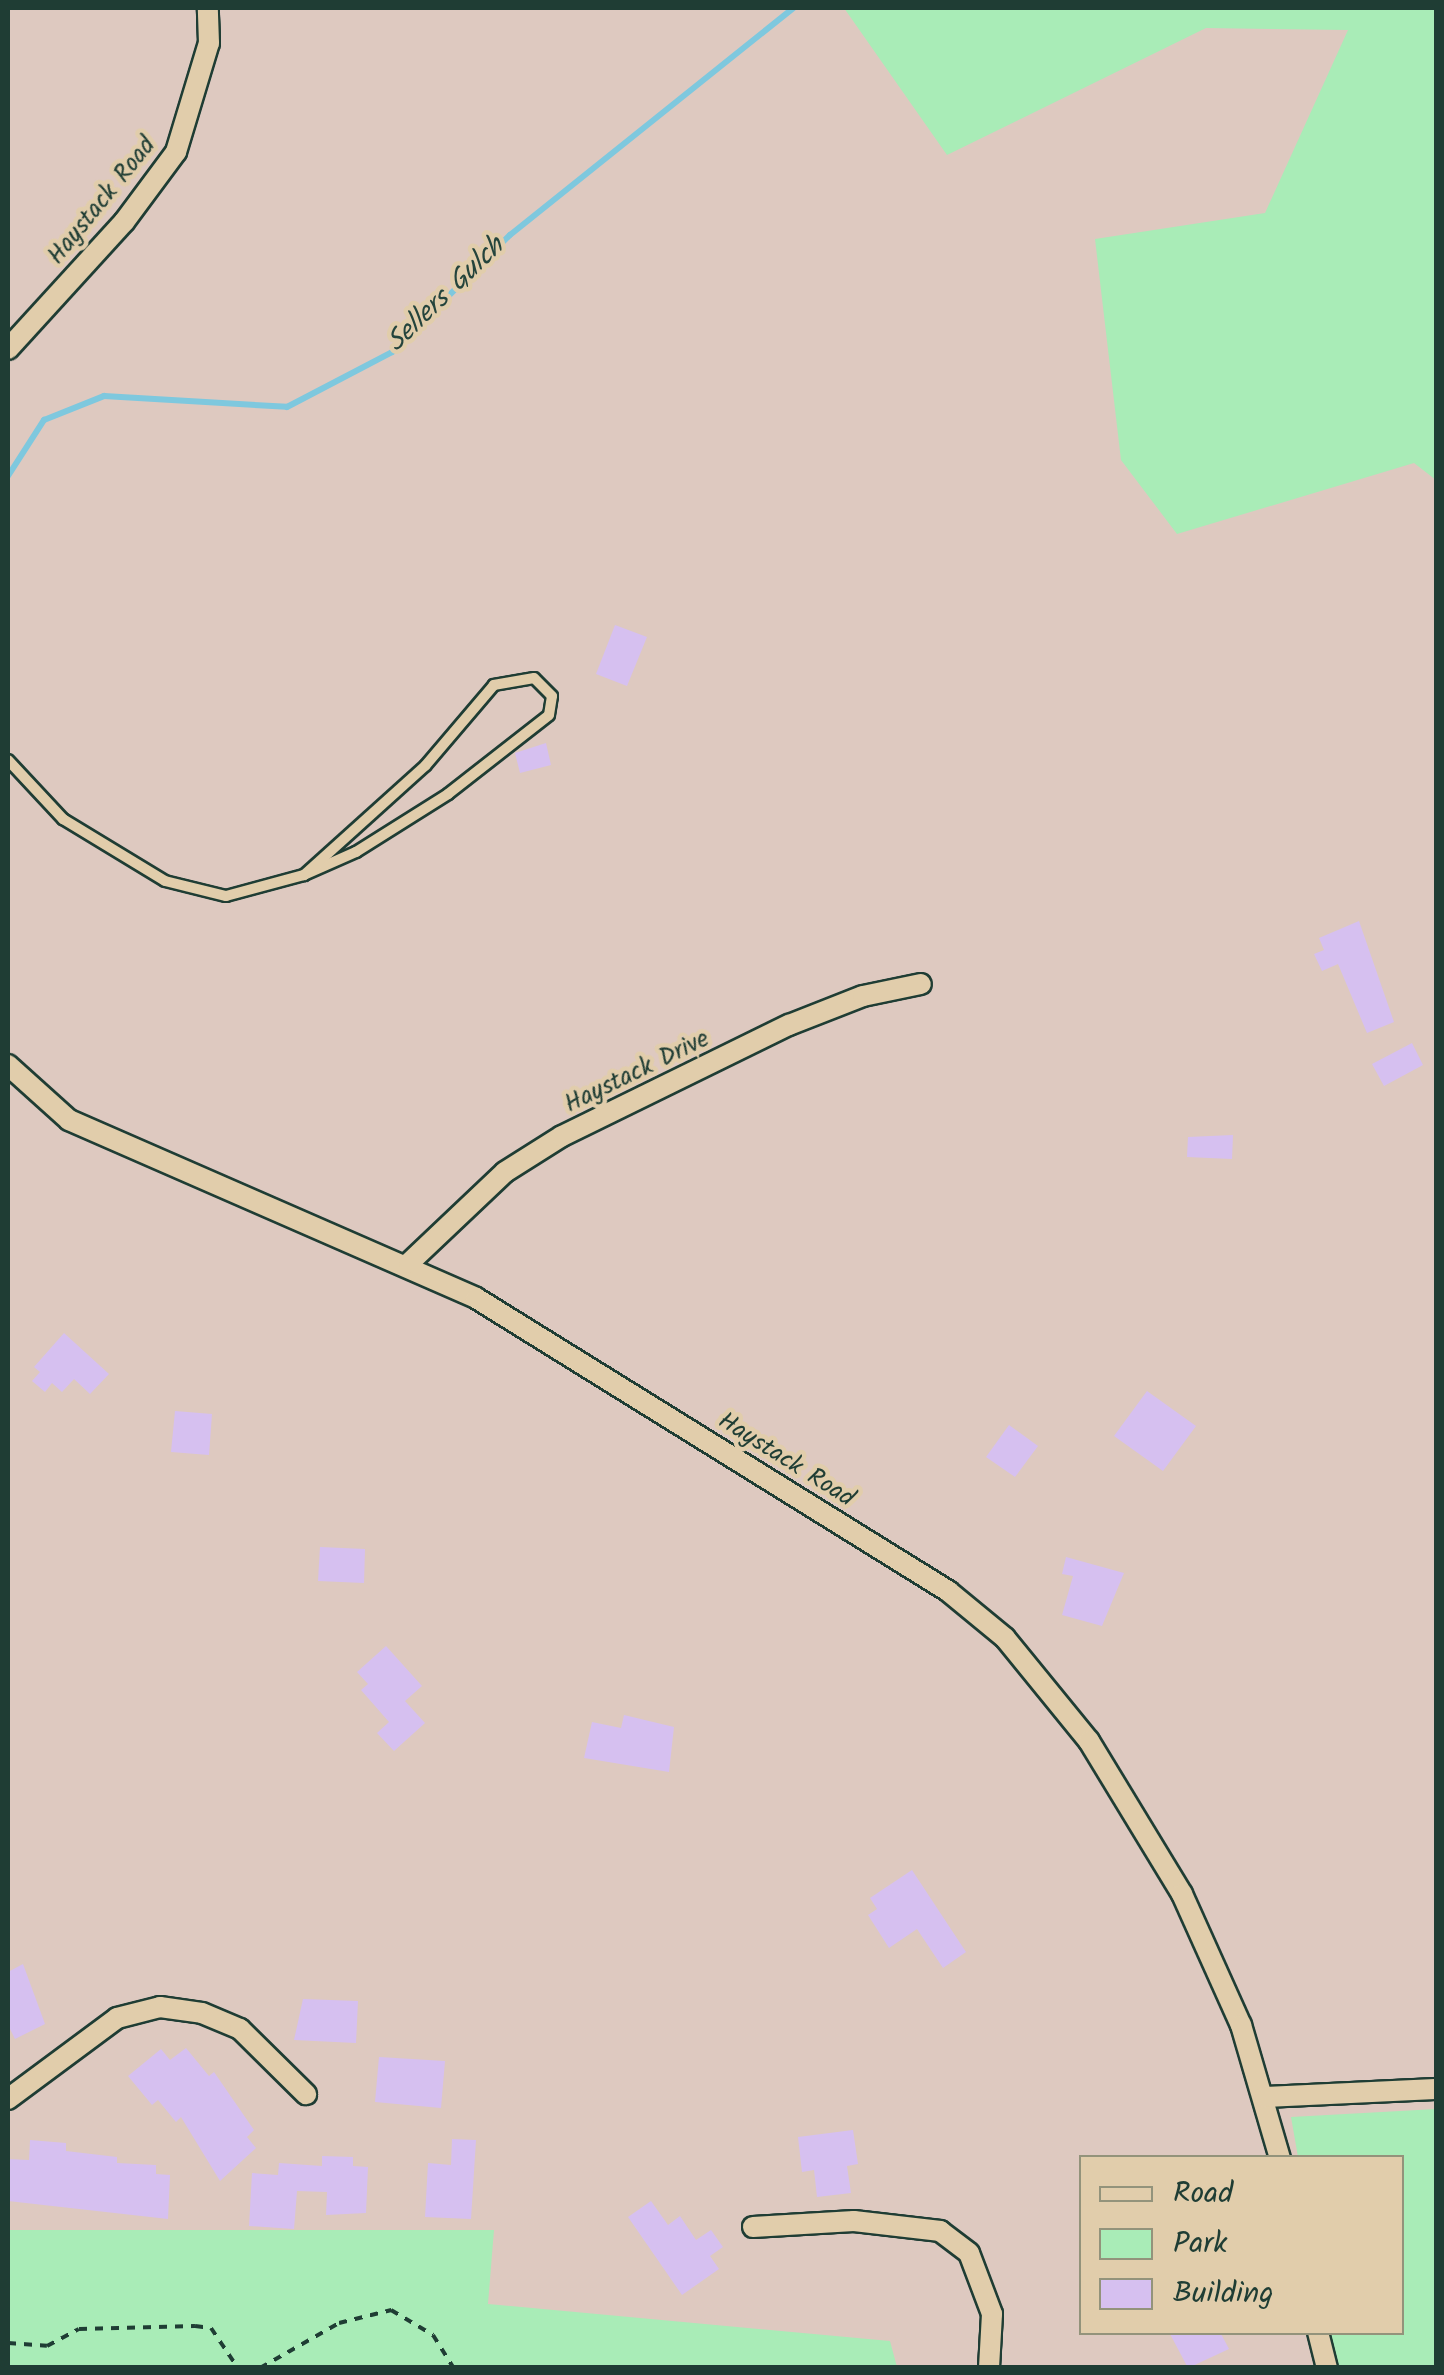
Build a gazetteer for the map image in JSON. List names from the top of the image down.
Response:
{
  "streets": {
    "street": ["Haystack Road", "Haystack Drive"]
  },
  "crossings": [
    ["Haystack Road", "Haystack Drive"]
  ],
  "water": ["Sellers Gulch"],
  "legend": ["Road", "Park", "Building"]
}
